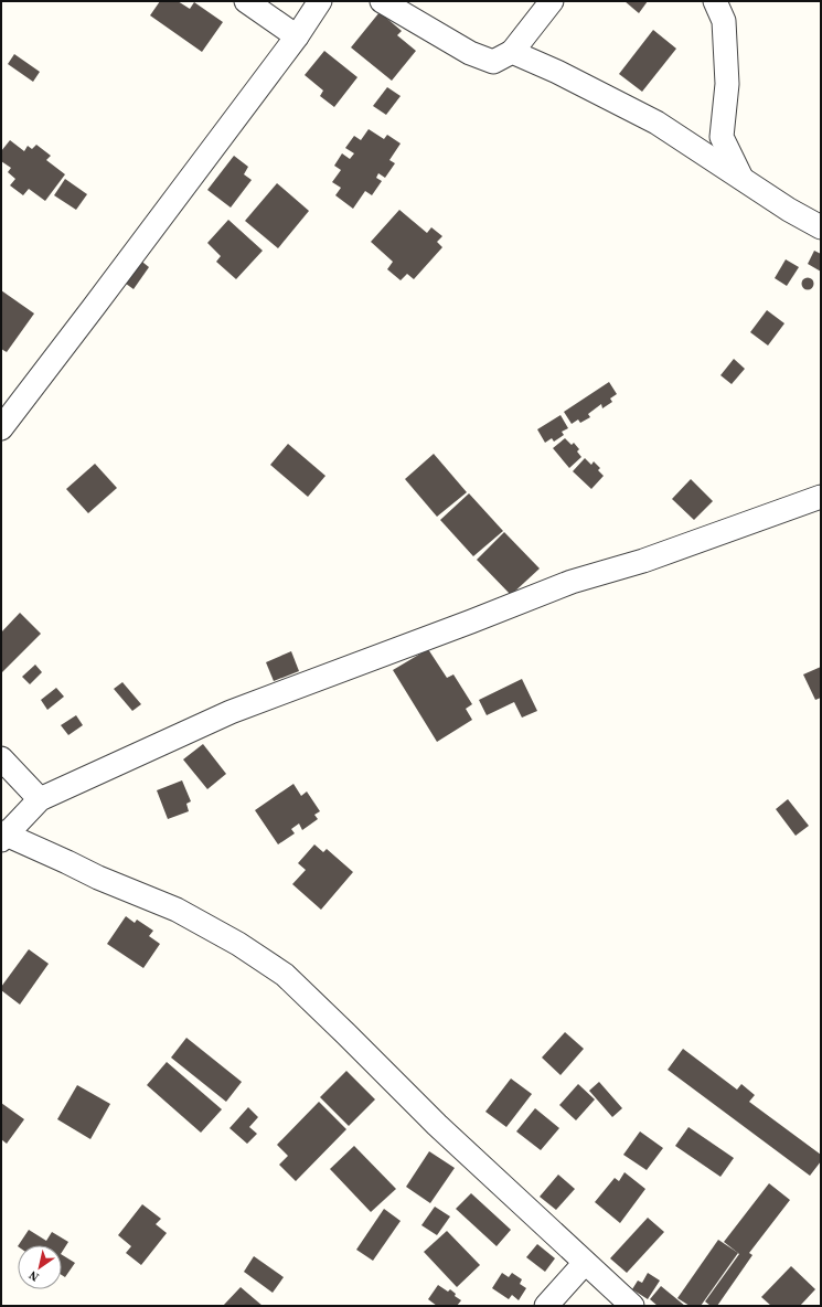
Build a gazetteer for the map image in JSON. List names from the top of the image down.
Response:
{
  "north": "bottom left"
}
